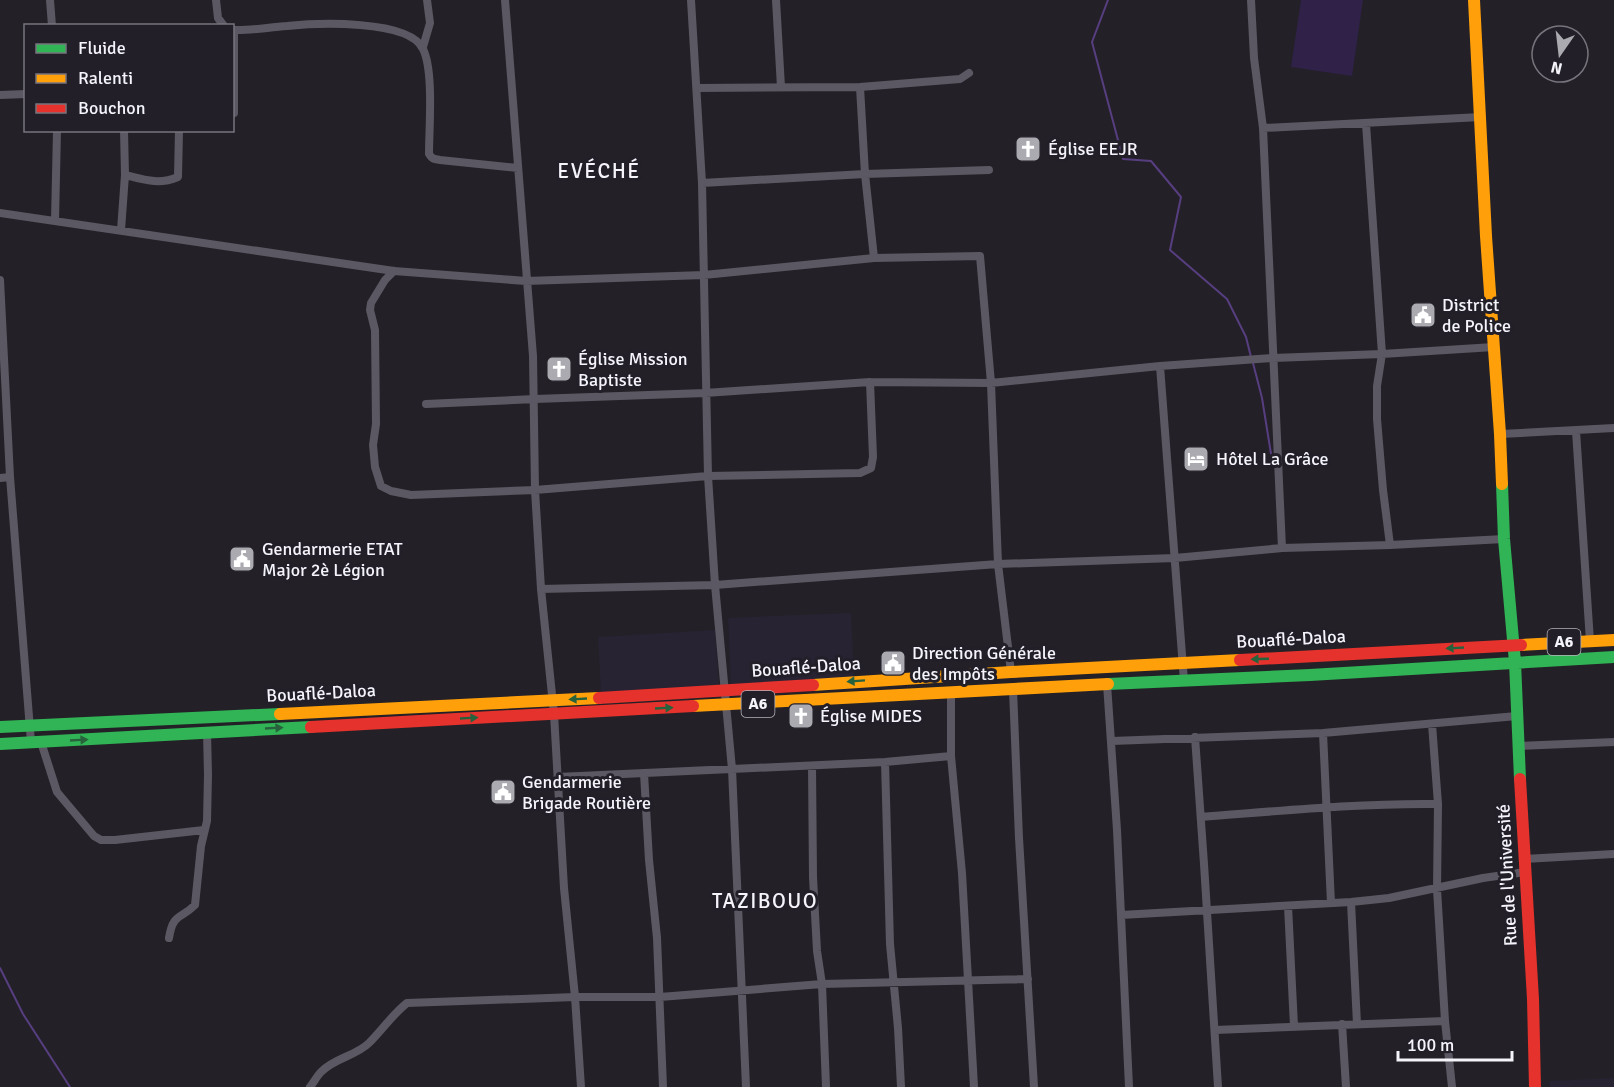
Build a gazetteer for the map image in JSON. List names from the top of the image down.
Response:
{
  "streets": {
    "main road": ["Bouaflé-Daloa", "A6", "Rue de l'Université"]
  },
  "crossings": [
    ["Bouaflé-Daloa", "Rue de l'Université"]
  ],
  "districts": ["EVÉCHÉ", "TAZIBOUO"],
  "places": {
    "church": ["Église EEJR", "Église Mission Baptiste", "Église MIDES"],
    "public building": [
      "District de Police",
      "Gendarmerie ETAT Major 2è Légion",
      "Direction Générale des Impôts",
      "Gendarmerie Brigade Routière"
    ],
    "hotel": ["Hôtel La Grâce"]
  },
  "legend": ["Fluide", "Ralenti", "Bouchon"],
  "scale_bar": "100 m",
  "north": "bottom"
}
